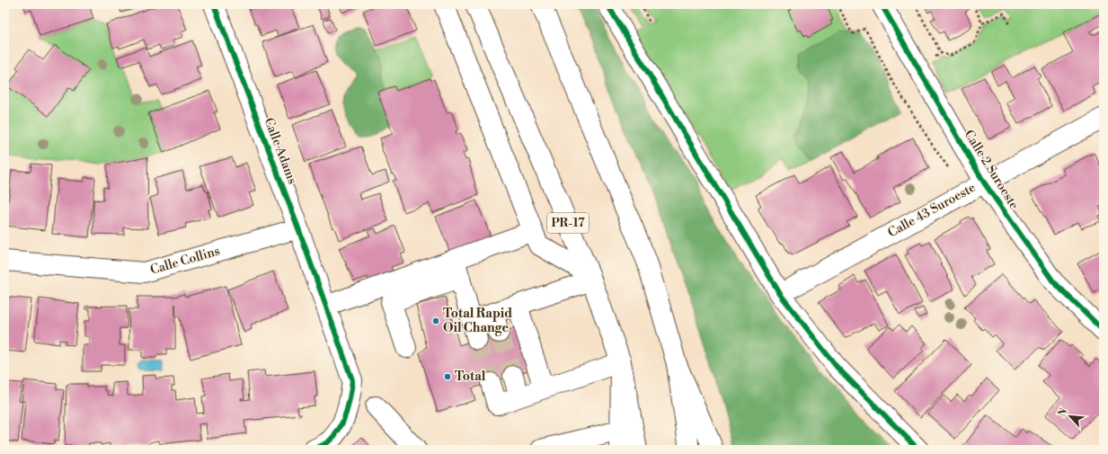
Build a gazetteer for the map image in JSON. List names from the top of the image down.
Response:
{
  "streets": {
    "main road": [
      "Calle Adams",
      "Calle 2 Suroeste",
      "Calle 43 Suroeste",
      "PR-17",
      "Calle Collins"
    ]
  },
  "crossings": [
    ["Calle Adams", "Calle Collins"],
    ["Calle 2 Suroeste", "Calle 43 Suroeste"]
  ],
  "places": ["Total Rapid Oil Change", "Total"],
  "north": "top left"
}
